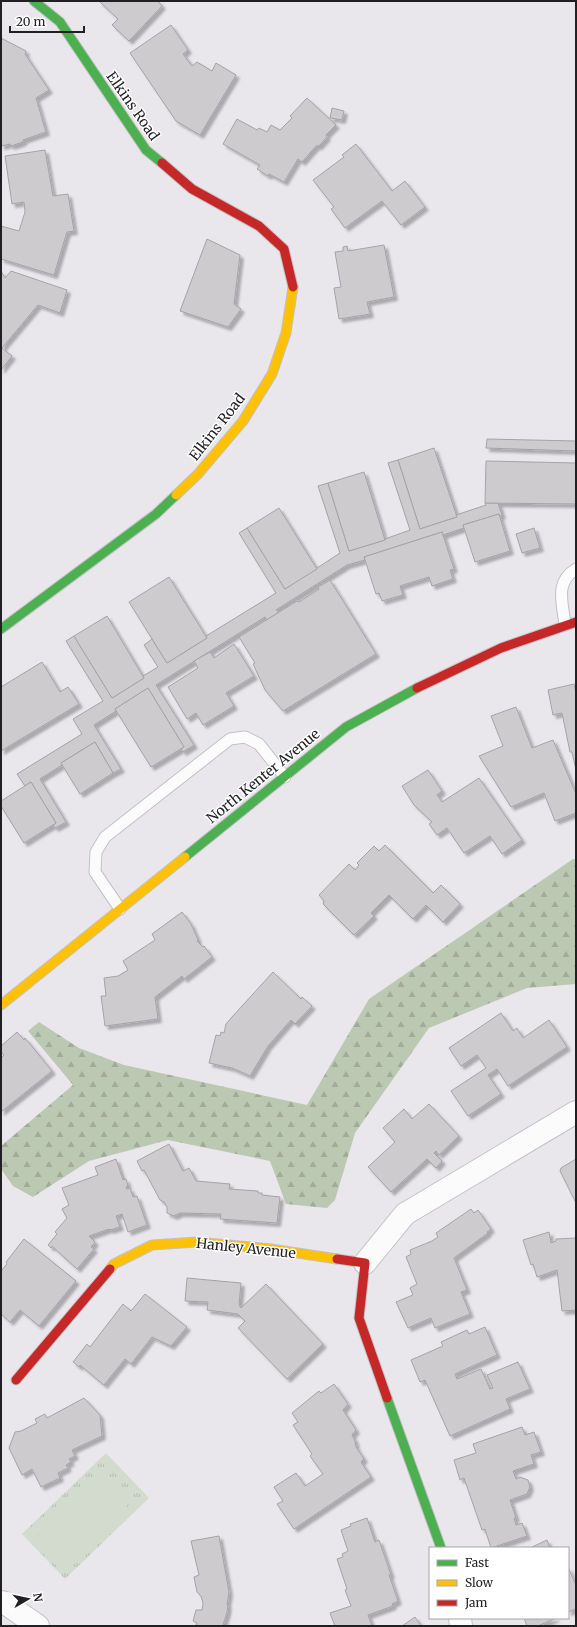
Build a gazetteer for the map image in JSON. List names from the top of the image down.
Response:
{
  "streets": {
    "street": ["Elkins Road", "North Kenter Avenue", "Hanley Avenue"]
  },
  "legend": ["Fast", "Slow", "Jam"],
  "scale_bar": "20 m",
  "north": "right"
}
